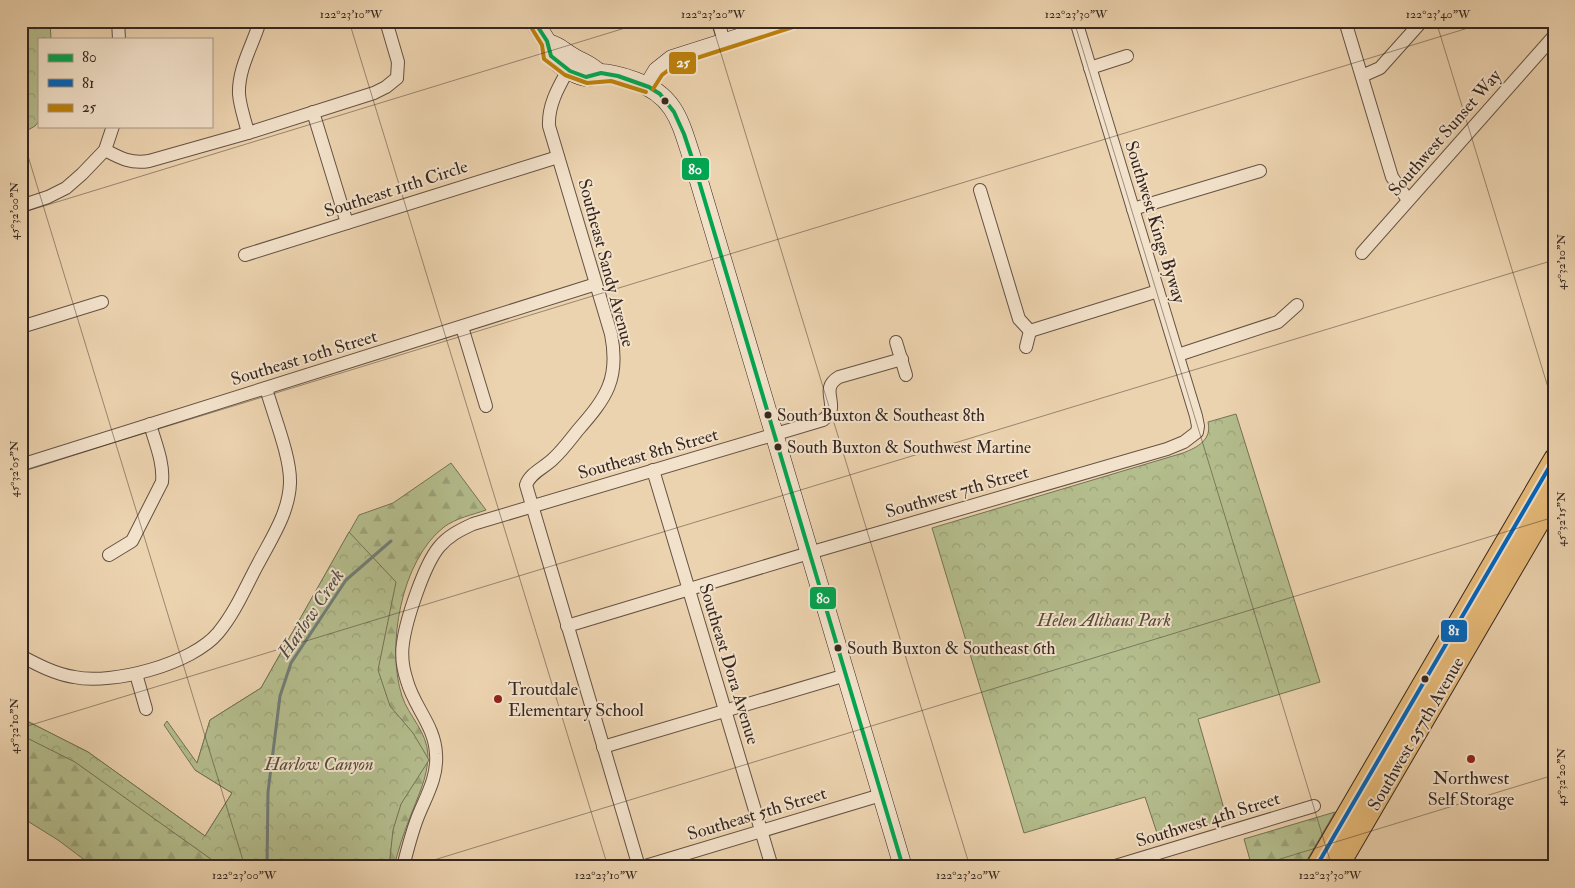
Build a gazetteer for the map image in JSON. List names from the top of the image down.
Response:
{
  "streets": {
    "main road": ["Southwest 257th Avenue"],
    "street": [
      "Southwest Sunset Way",
      "Southeast 11th Circle",
      "Southwest Kings Byway",
      "Southeast Sandy Avenue",
      "Southeast 10th Street",
      "Southeast 8th Street",
      "Southwest 7th Street",
      "Southeast Dora Avenue",
      "Southeast 5th Street",
      "Southwest 4th Street"
    ]
  },
  "crossings": [
    ["Southeast 11th Circle", "Southeast Sandy Avenue"],
    ["Southwest Kings Byway", "Southwest 7th Street"],
    ["Southeast Sandy Avenue", "Southeast 10th Street"],
    ["Southeast Sandy Avenue", "Southeast 8th Street"],
    ["Southeast 8th Street", "Southeast Dora Avenue"],
    ["Southwest 7th Street", "Southeast Dora Avenue"],
    ["Southeast Dora Avenue", "Southeast 5th Street"]
  ],
  "water": ["Harlow Creek"],
  "parks": ["Helen Althaus Park", "Harlow Canyon"],
  "places": [
    "South Buxton & Southeast 8th",
    "South Buxton & Southwest Martine",
    "South Buxton & Southeast 6th",
    "Troutdale Elementary School",
    "Northwest Self Storage"
  ],
  "lines": ["transit line 80", "transit line 25", "transit line 81"],
  "legend": ["80", "81", "25"],
  "coordinates": [
    "122°23'10\"W",
    "122°23'20\"W",
    "122°23'30\"W",
    "122°23'40\"W",
    "45°32'00\"N",
    "45°32'10\"N",
    "45°32'05\"N",
    "45°32'15\"N",
    "45°32'20\"N",
    "122°23'00\"W"
  ]
}
